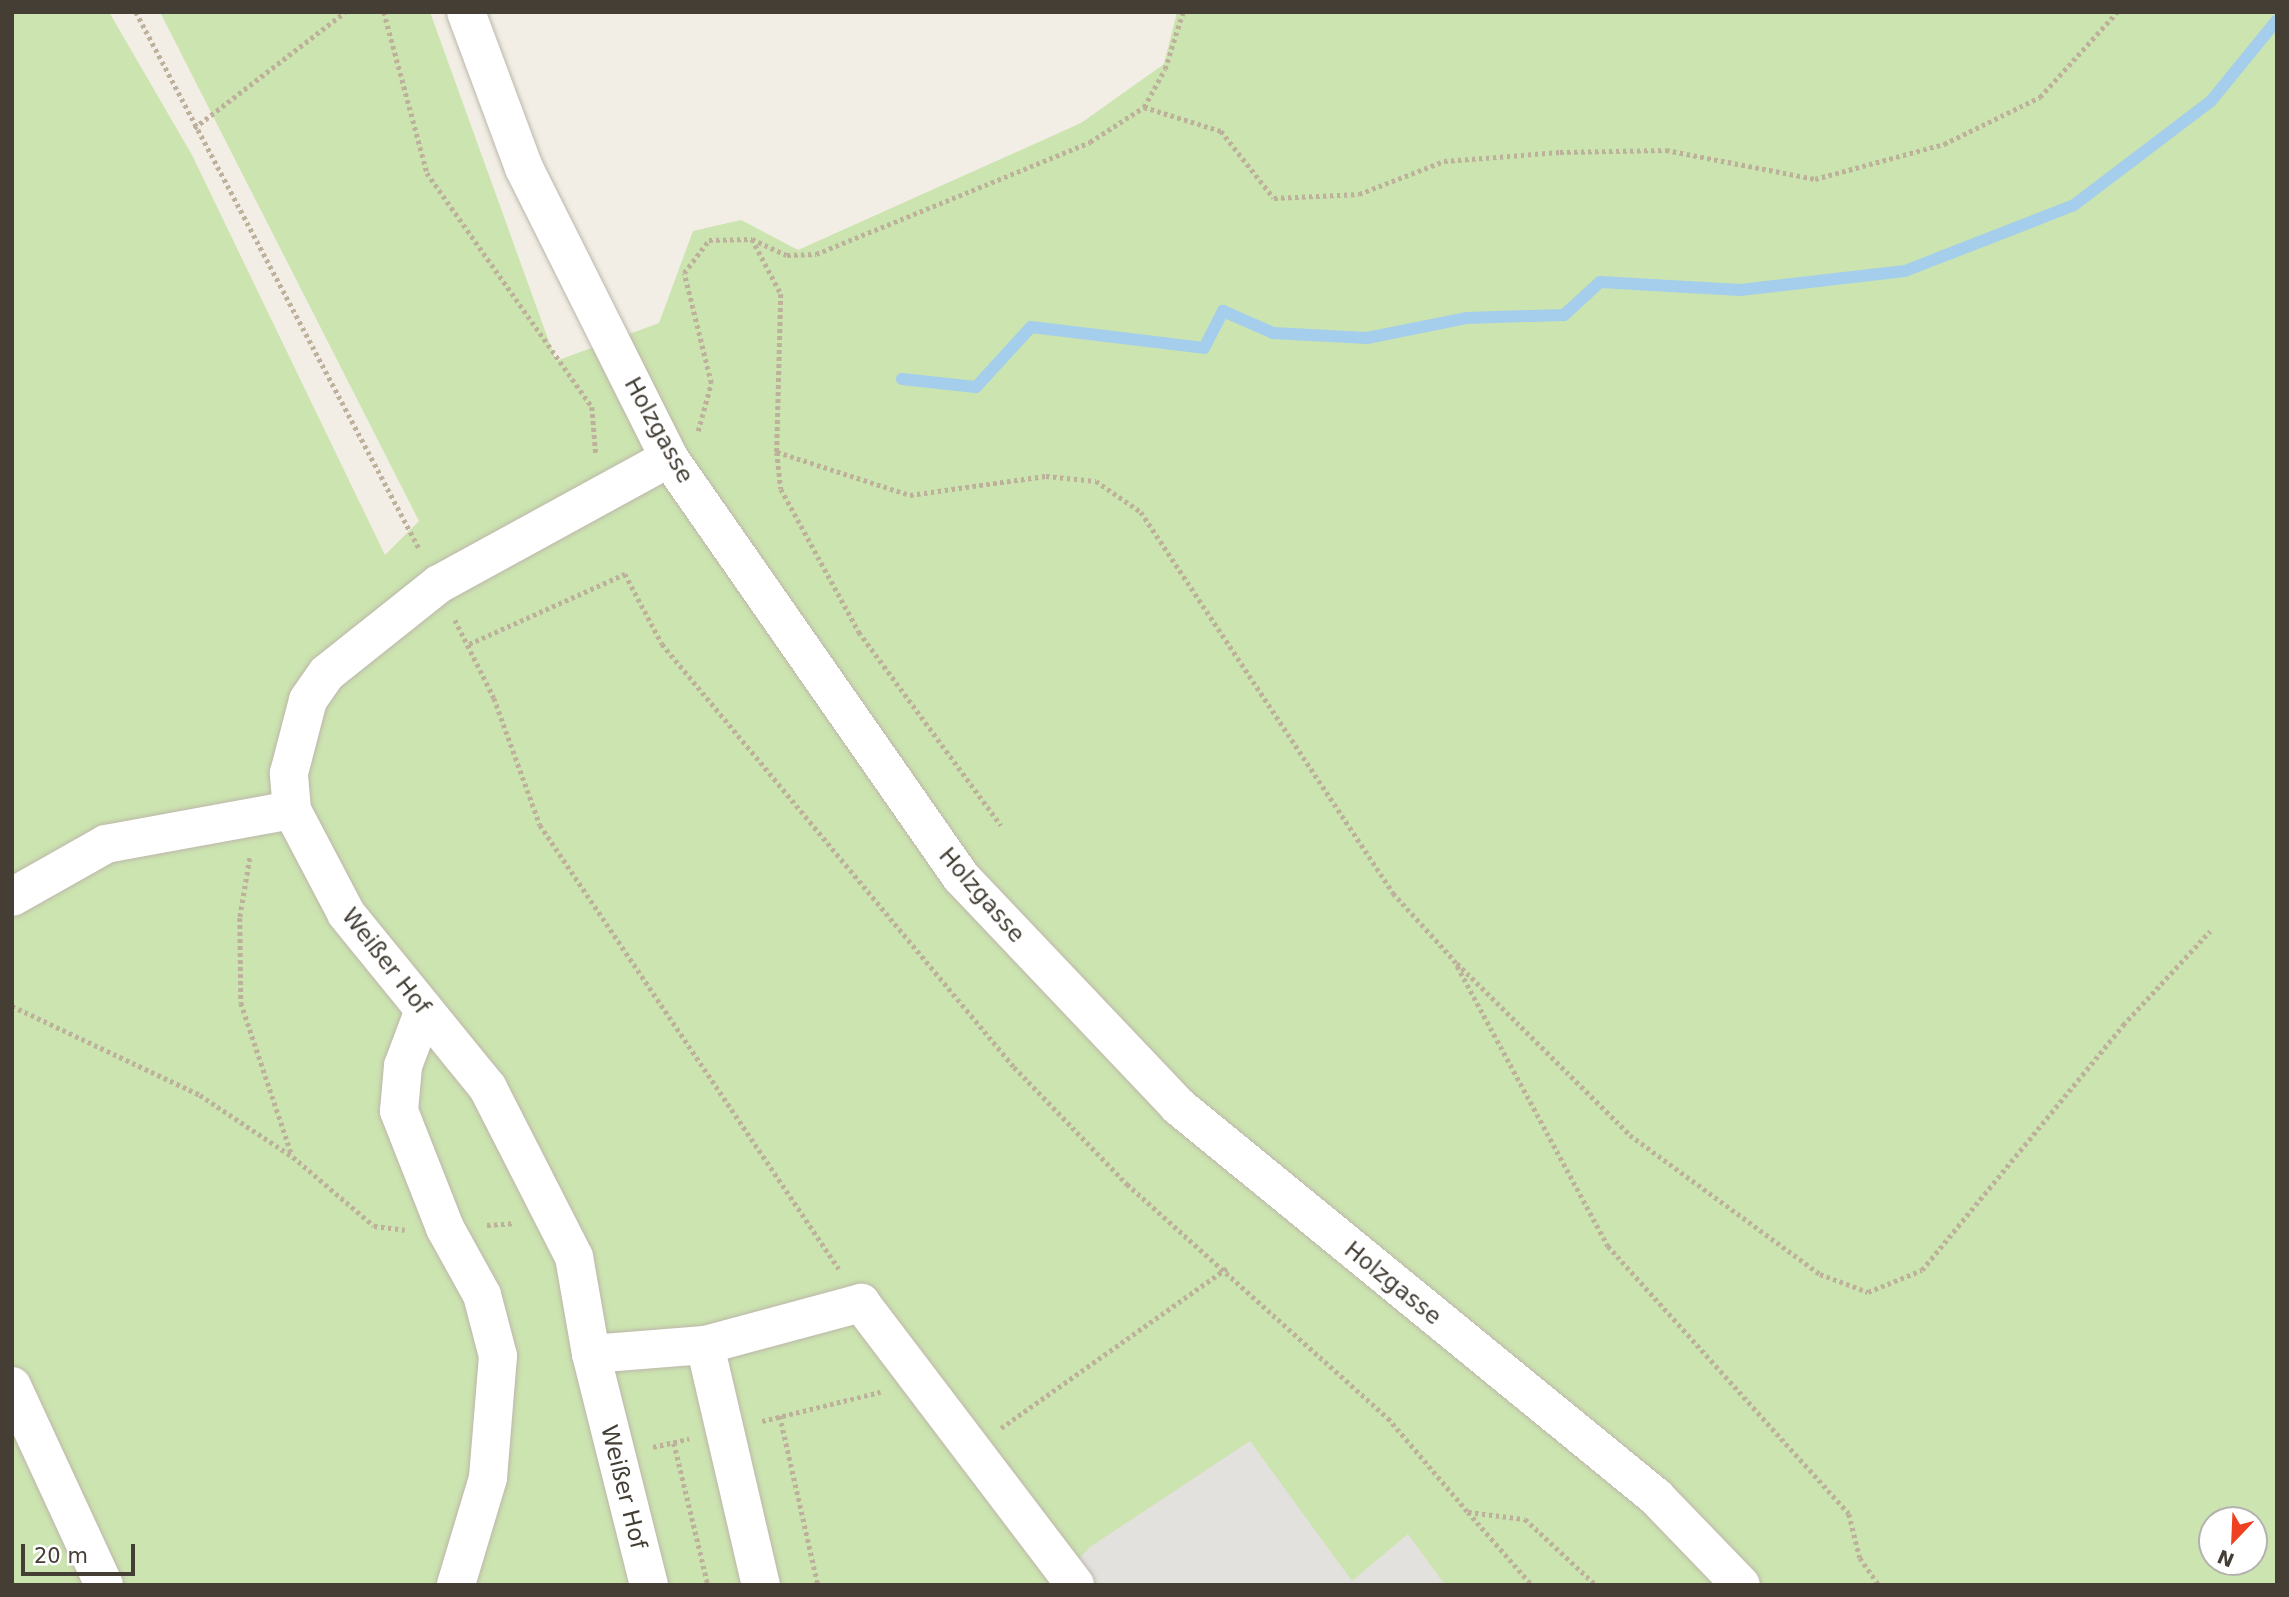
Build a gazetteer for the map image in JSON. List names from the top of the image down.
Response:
{
  "streets": {
    "street": ["Holzgasse", "Weißer Hof"]
  },
  "crossings": [
    ["Holzgasse", "Weißer Hof"]
  ],
  "scale_bar": "20 m",
  "north": "bottom left"
}
